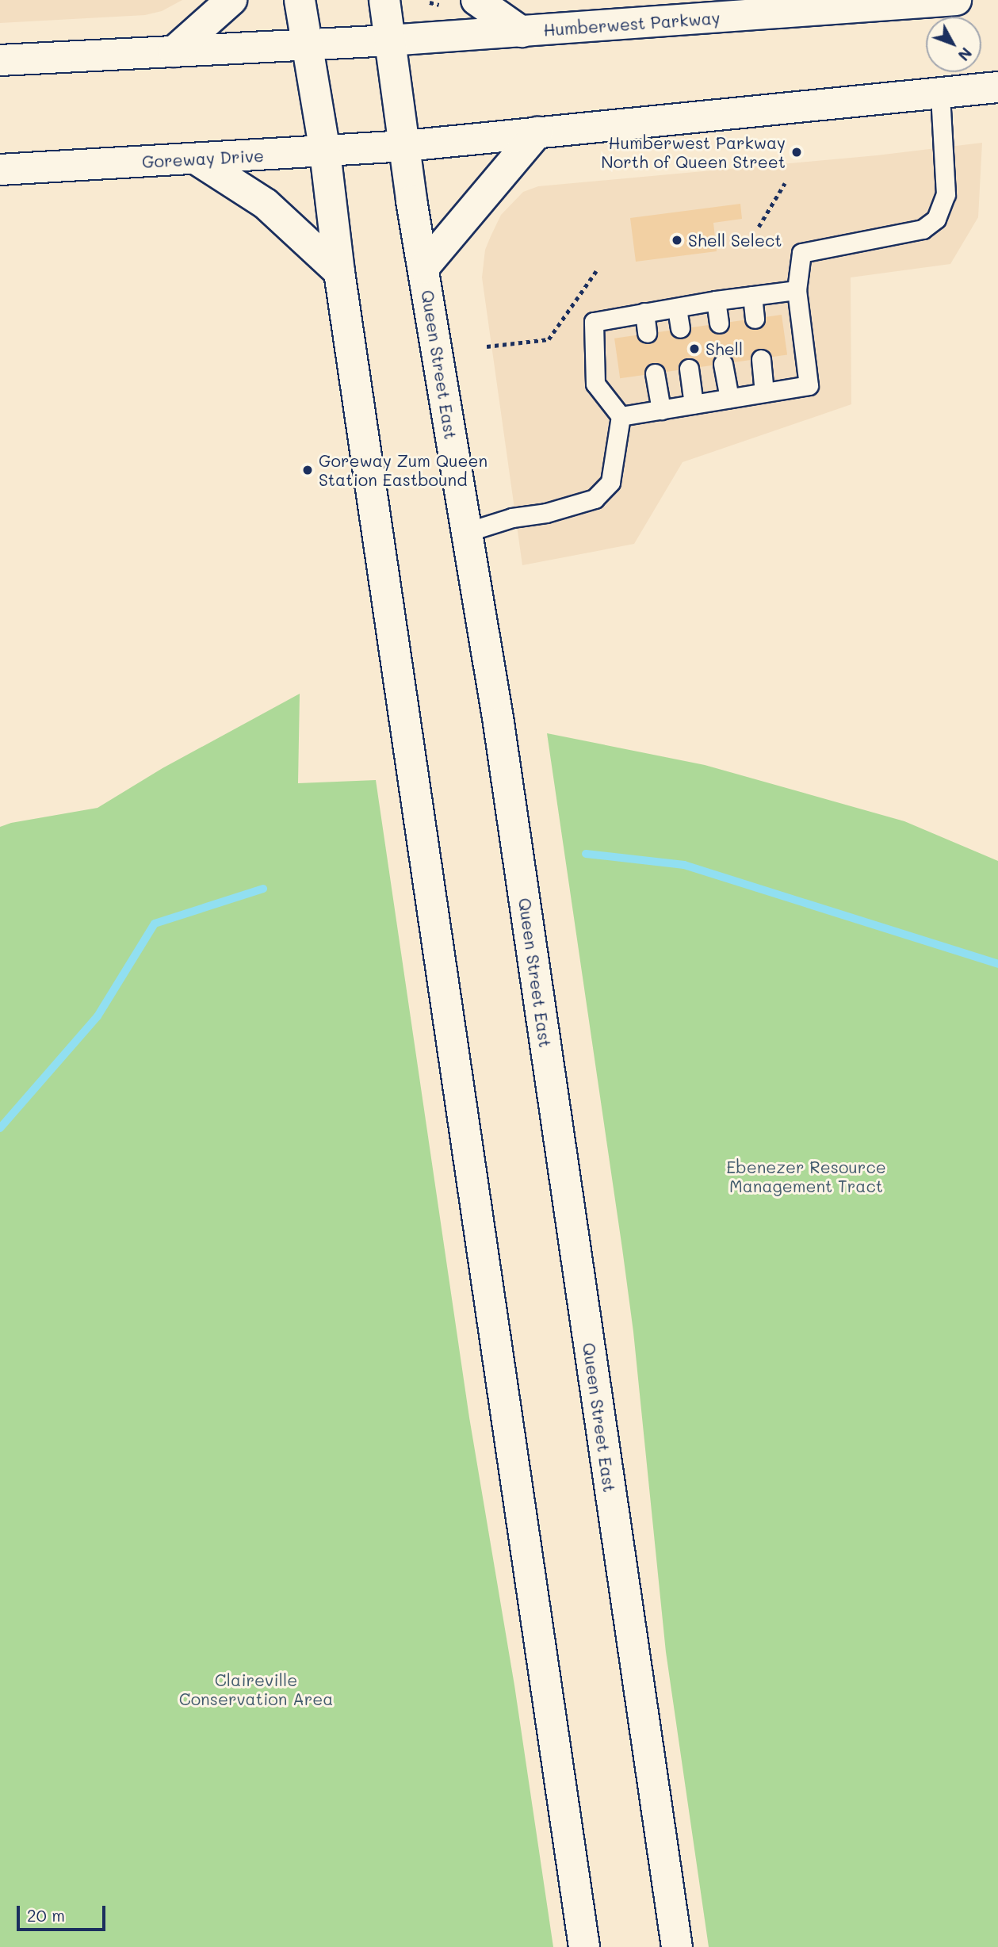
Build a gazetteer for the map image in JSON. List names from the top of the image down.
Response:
{
  "streets": {
    "main road": ["Humberwest Parkway", "Goreway Drive", "Queen Street East"]
  },
  "crossings": [
    ["Humberwest Parkway", "Queen Street East"],
    ["Goreway Drive", "Queen Street East"]
  ],
  "parks": ["Ebenezer Resource Management Tract", "Claireville Conservation Area"],
  "places": [
    "Humberwest Parkway North of Queen Street",
    "Shell Select",
    "Shell",
    "Goreway Zum Queen Station Eastbound"
  ],
  "scale_bar": "20 m",
  "north": "bottom right"
}
